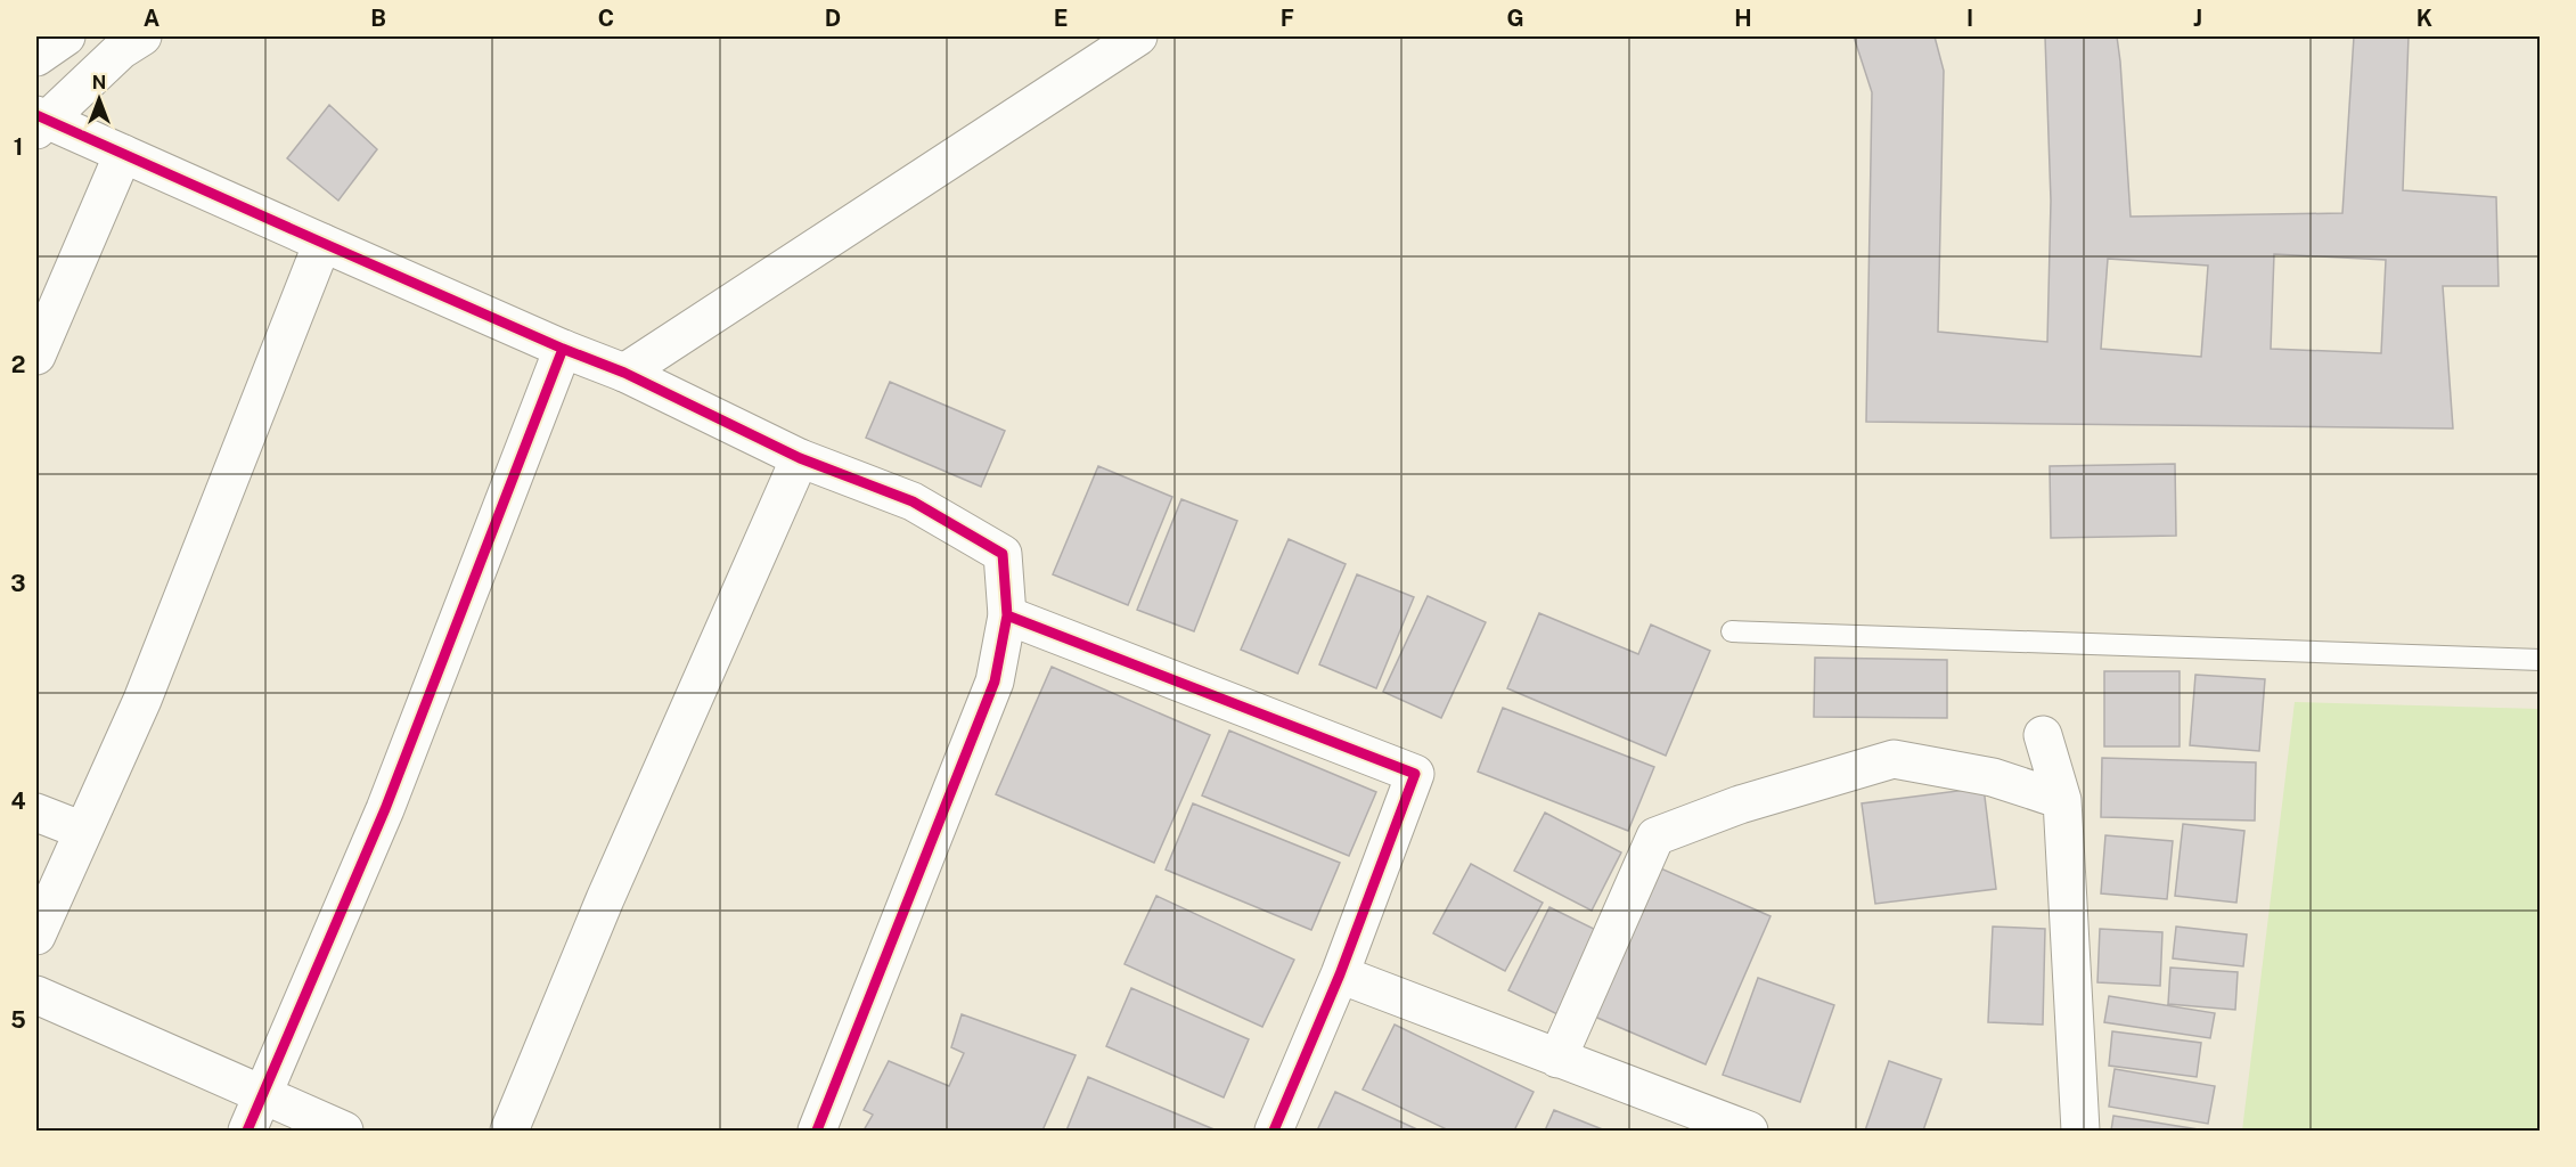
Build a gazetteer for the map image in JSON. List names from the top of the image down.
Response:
{
  "north": "top",
  "grid": {
    "columns": [
      "A",
      "B",
      "C",
      "D",
      "E",
      "F",
      "G",
      "H",
      "I",
      "J",
      "K"
    ],
    "rows": [
      "1",
      "2",
      "3",
      "4",
      "5"
    ]
  }
}
